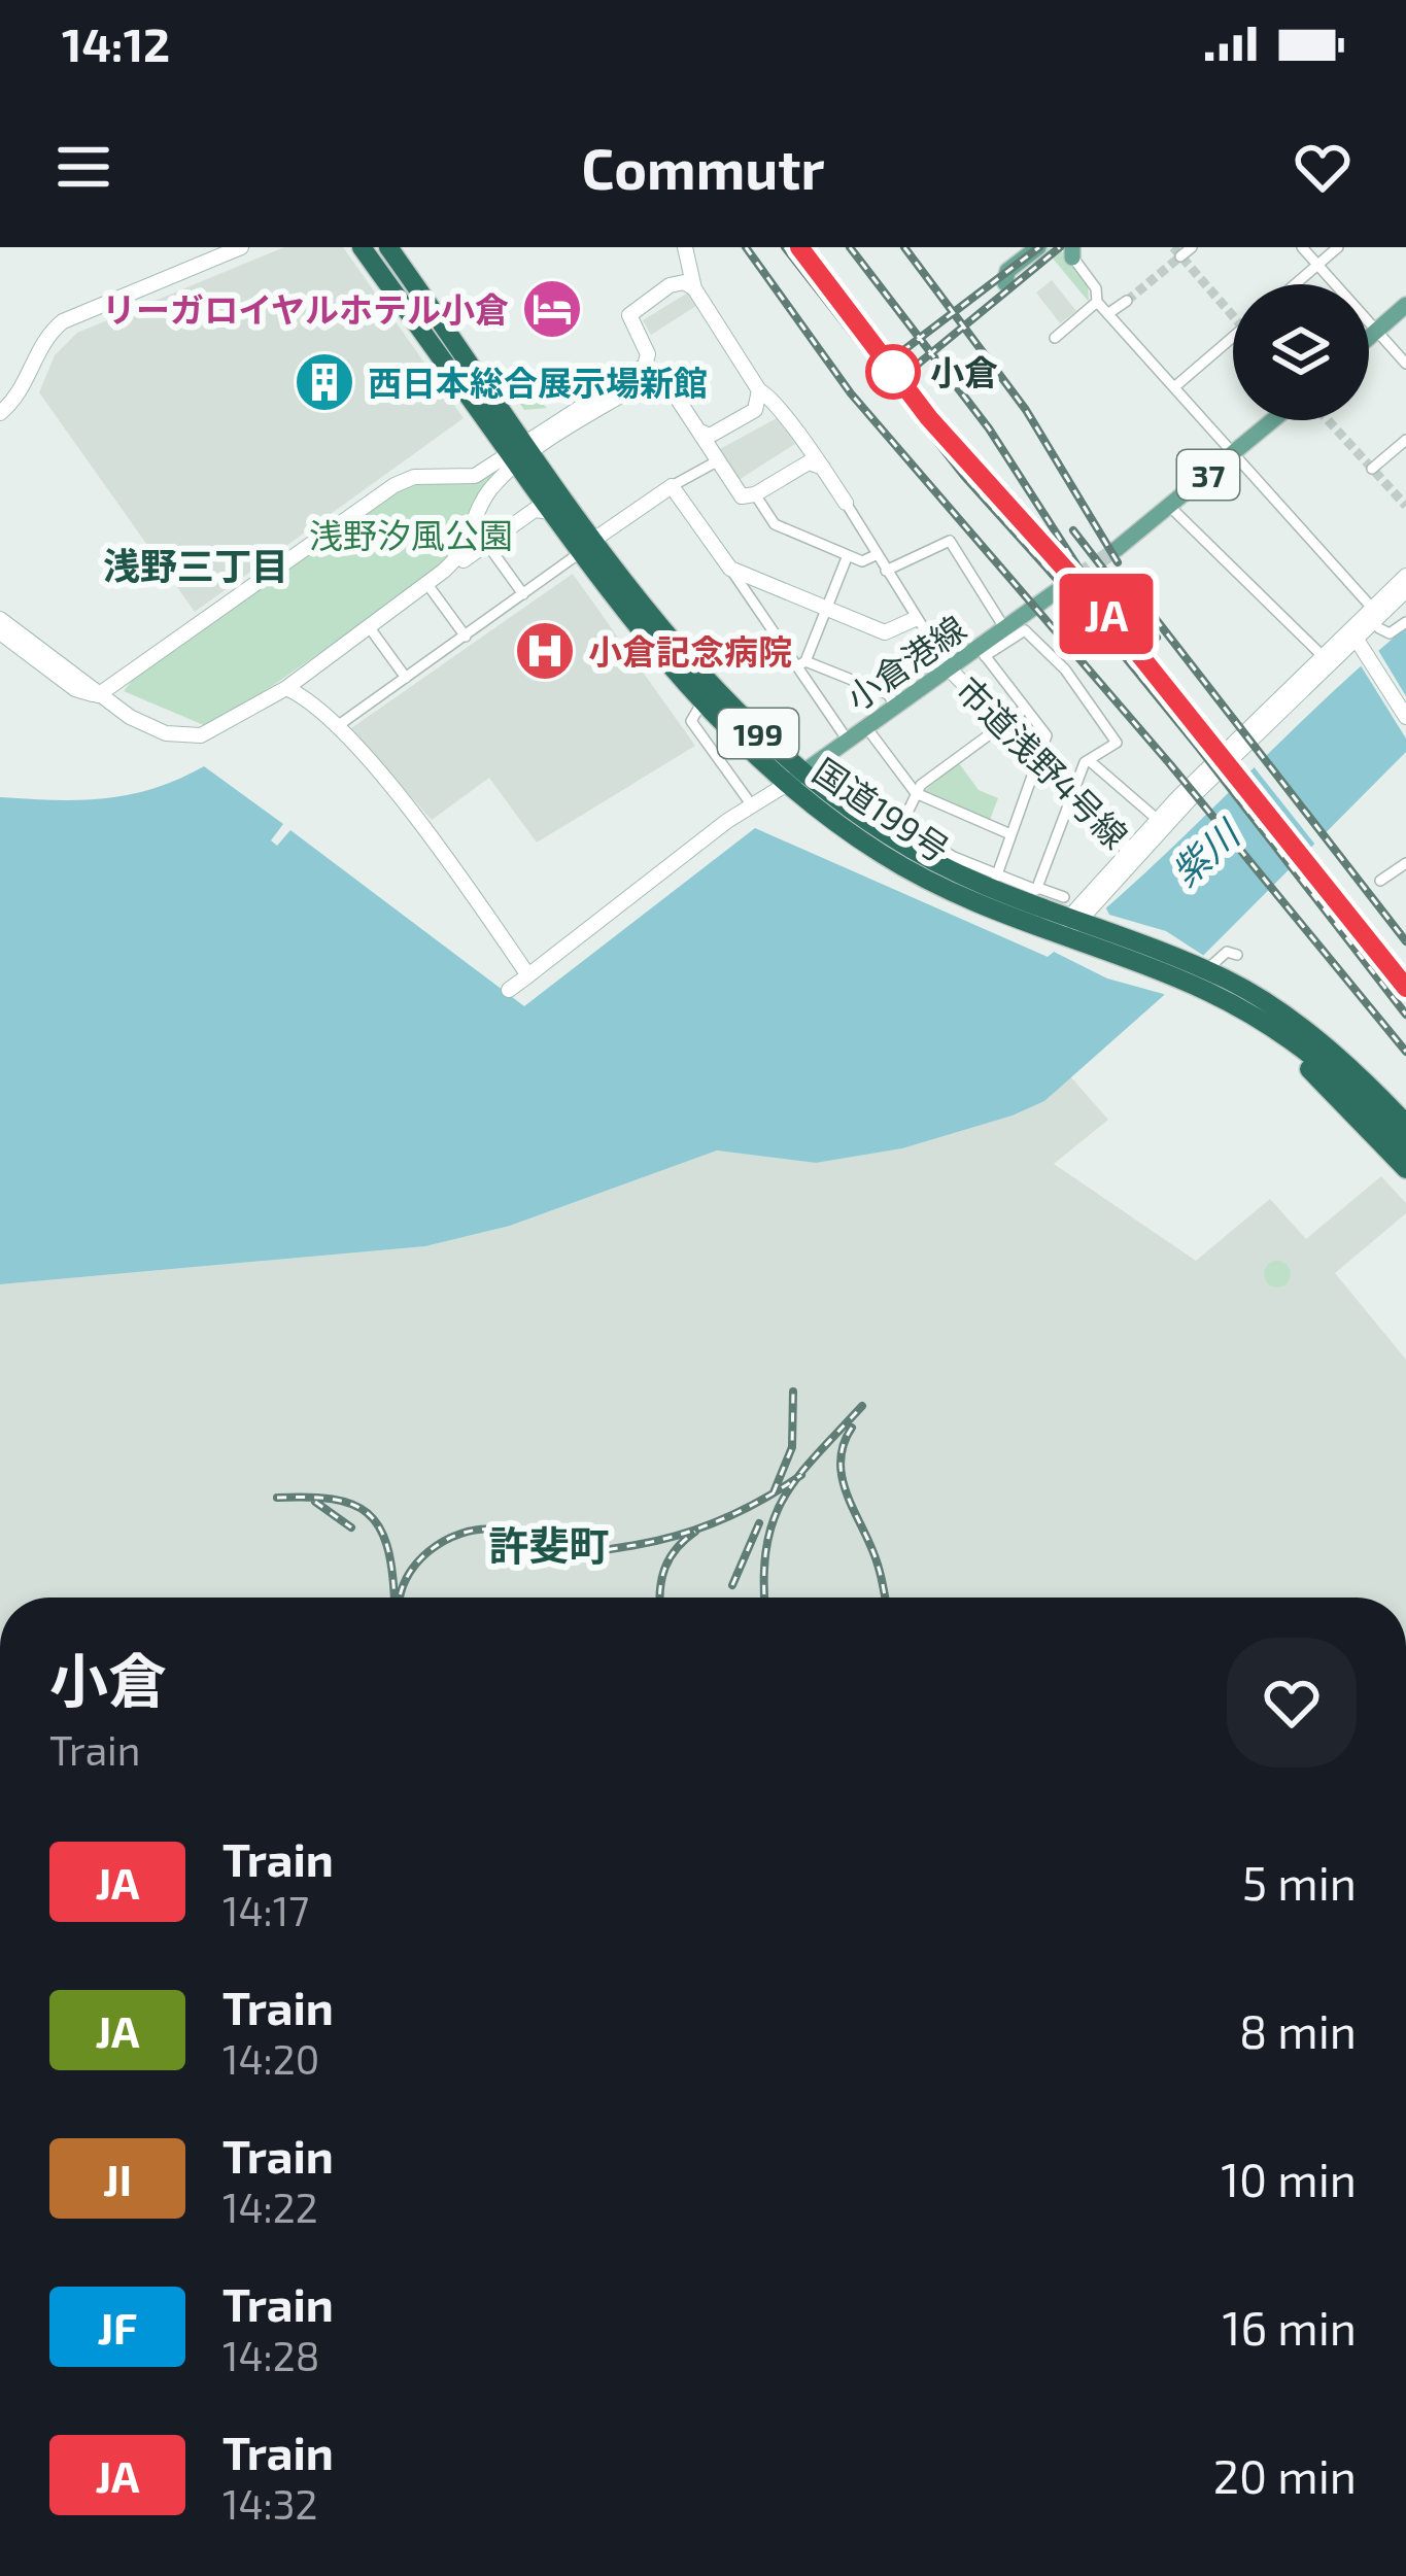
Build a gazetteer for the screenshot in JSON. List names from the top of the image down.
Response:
{
  "streets": {
    "highway": ["199", "国道199号"],
    "main road": ["37", "小倉港線"],
    "street": ["市道浅野4号線"]
  },
  "crossings": [
    ["小倉港線", "市道浅野4号線"],
    ["小倉港線", "国道199号"]
  ],
  "districts": ["浅野三丁目", "許斐町"],
  "water": ["紫川"],
  "parks": ["浅野汐風公園"],
  "places": {
    "hotel": ["リーガロイヤルホテル小倉"],
    "other": ["小倉"],
    "building": ["西日本総合展示場新館"],
    "hospital": ["小倉記念病院"]
  },
  "page": {
    "status": "14:12",
    "header": "Commutr",
    "on_map": "JA",
    "heading": ["小倉", "Train"],
    "list": [
      {
        "mark": "JA",
        "name": "Train",
        "note": "14:17",
        "value": "5 min"
      },
      {
        "mark": "JA",
        "name": "Train",
        "note": "14:20",
        "value": "8 min"
      },
      {
        "mark": "JI",
        "name": "Train",
        "note": "14:22",
        "value": "10 min"
      },
      {
        "mark": "JF",
        "name": "Train",
        "note": "14:28",
        "value": "16 min"
      },
      {
        "mark": "JA",
        "name": "Train",
        "note": "14:32",
        "value": "20 min"
      }
    ]
  }
}
